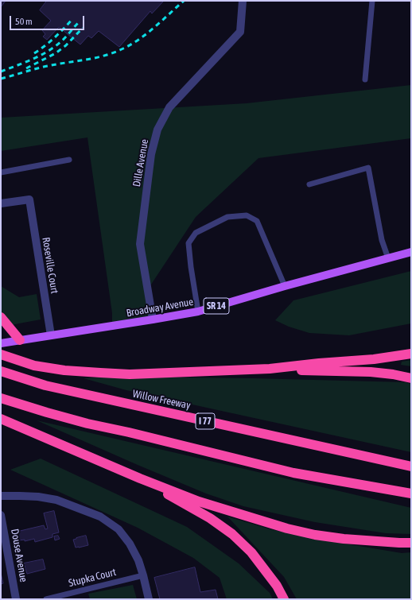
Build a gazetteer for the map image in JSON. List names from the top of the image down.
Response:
{
  "streets": {
    "highway": ["Willow Freeway", "I 77"],
    "main road": ["SR 14", "Broadway Avenue"],
    "street": ["Dille Avenue", "Roseville Court", "Douse Avenue"],
    "lane": ["Stupka Court"]
  },
  "crossings": [
    ["Dille Avenue", "Broadway Avenue"],
    ["Roseville Court", "Broadway Avenue"]
  ],
  "scale_bar": "50 m"
}
